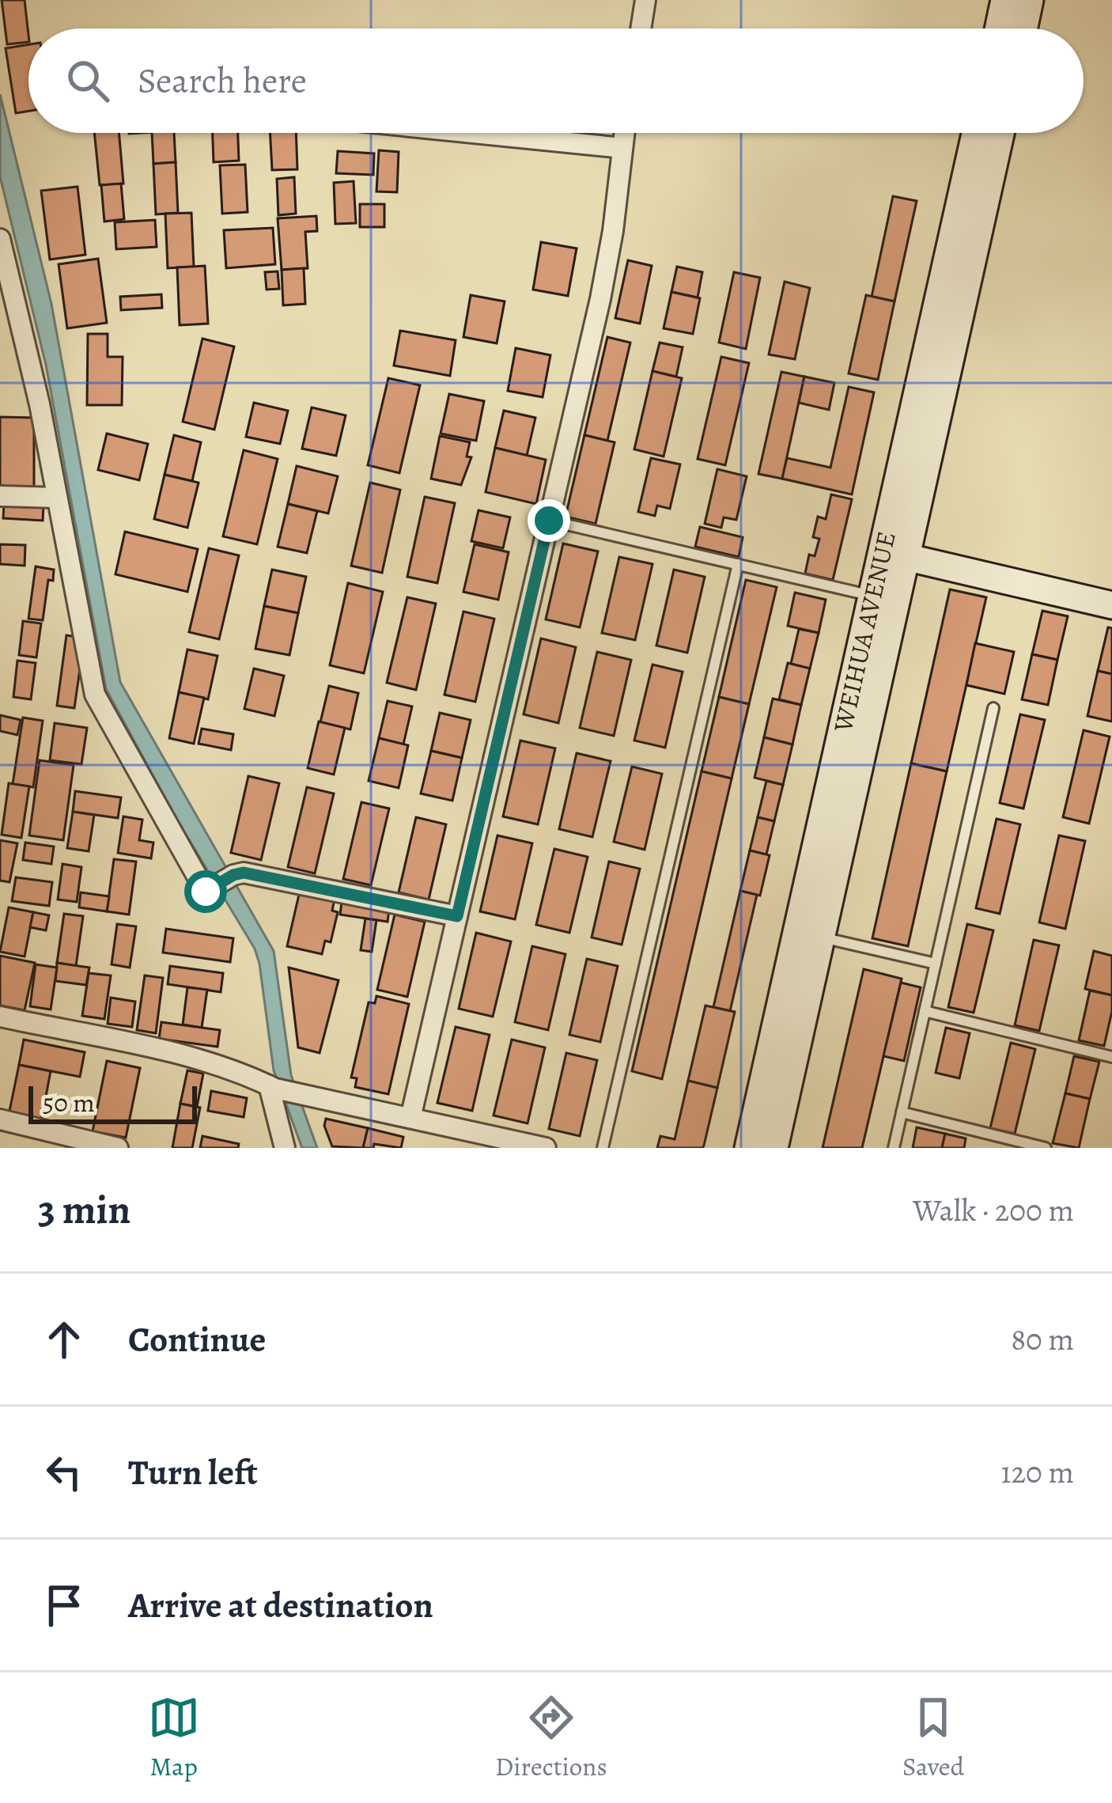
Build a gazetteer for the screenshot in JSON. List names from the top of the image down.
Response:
{
  "streets": {
    "main road": ["WEIHUA AVENUE"]
  },
  "scale_bar": "50 m",
  "page": {
    "search": "Search here",
    "scale": "50 m",
    "heading": ["3 min", "Walk · 200 m"],
    "list": [
      ["Continue", "80 m"],
      ["Turn left", "120 m"],
      "Arrive at destination"
    ],
    "nav": ["Map", "Directions", "Saved"]
  }
}
